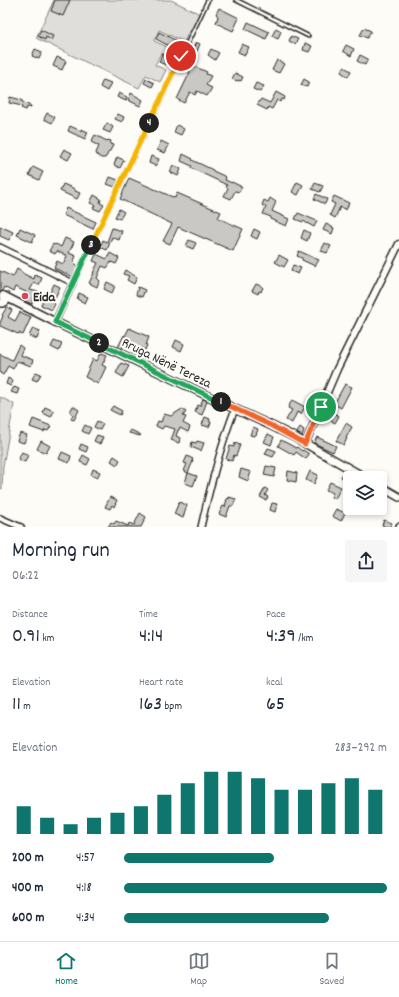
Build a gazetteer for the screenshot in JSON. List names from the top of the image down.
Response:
{
  "streets": {
    "main road": ["Rruga Nënë Tereza"]
  },
  "places": ["Eida"],
  "page": {
    "pins": [
      "4",
      "3",
      "2",
      "1"
    ],
    "heading": ["Morning run", "06:22"],
    "stats": [
      ["Distance", "0.91 km"],
      ["Time", "4:14"],
      ["Pace", "4:39 /km"],
      ["Elevation", "11 m"],
      ["Heart rate", "163 bpm"],
      ["kcal", "65"]
    ],
    "chart": ["Elevation", "283–292 m"],
    "list": [
      {
        "name": "200 m",
        "note": "4:57"
      },
      {
        "name": "400 m",
        "note": "4:18"
      },
      {
        "name": "600 m",
        "note": "4:34"
      }
    ],
    "tabs": ["Home", "Map", "Saved"]
  }
}
